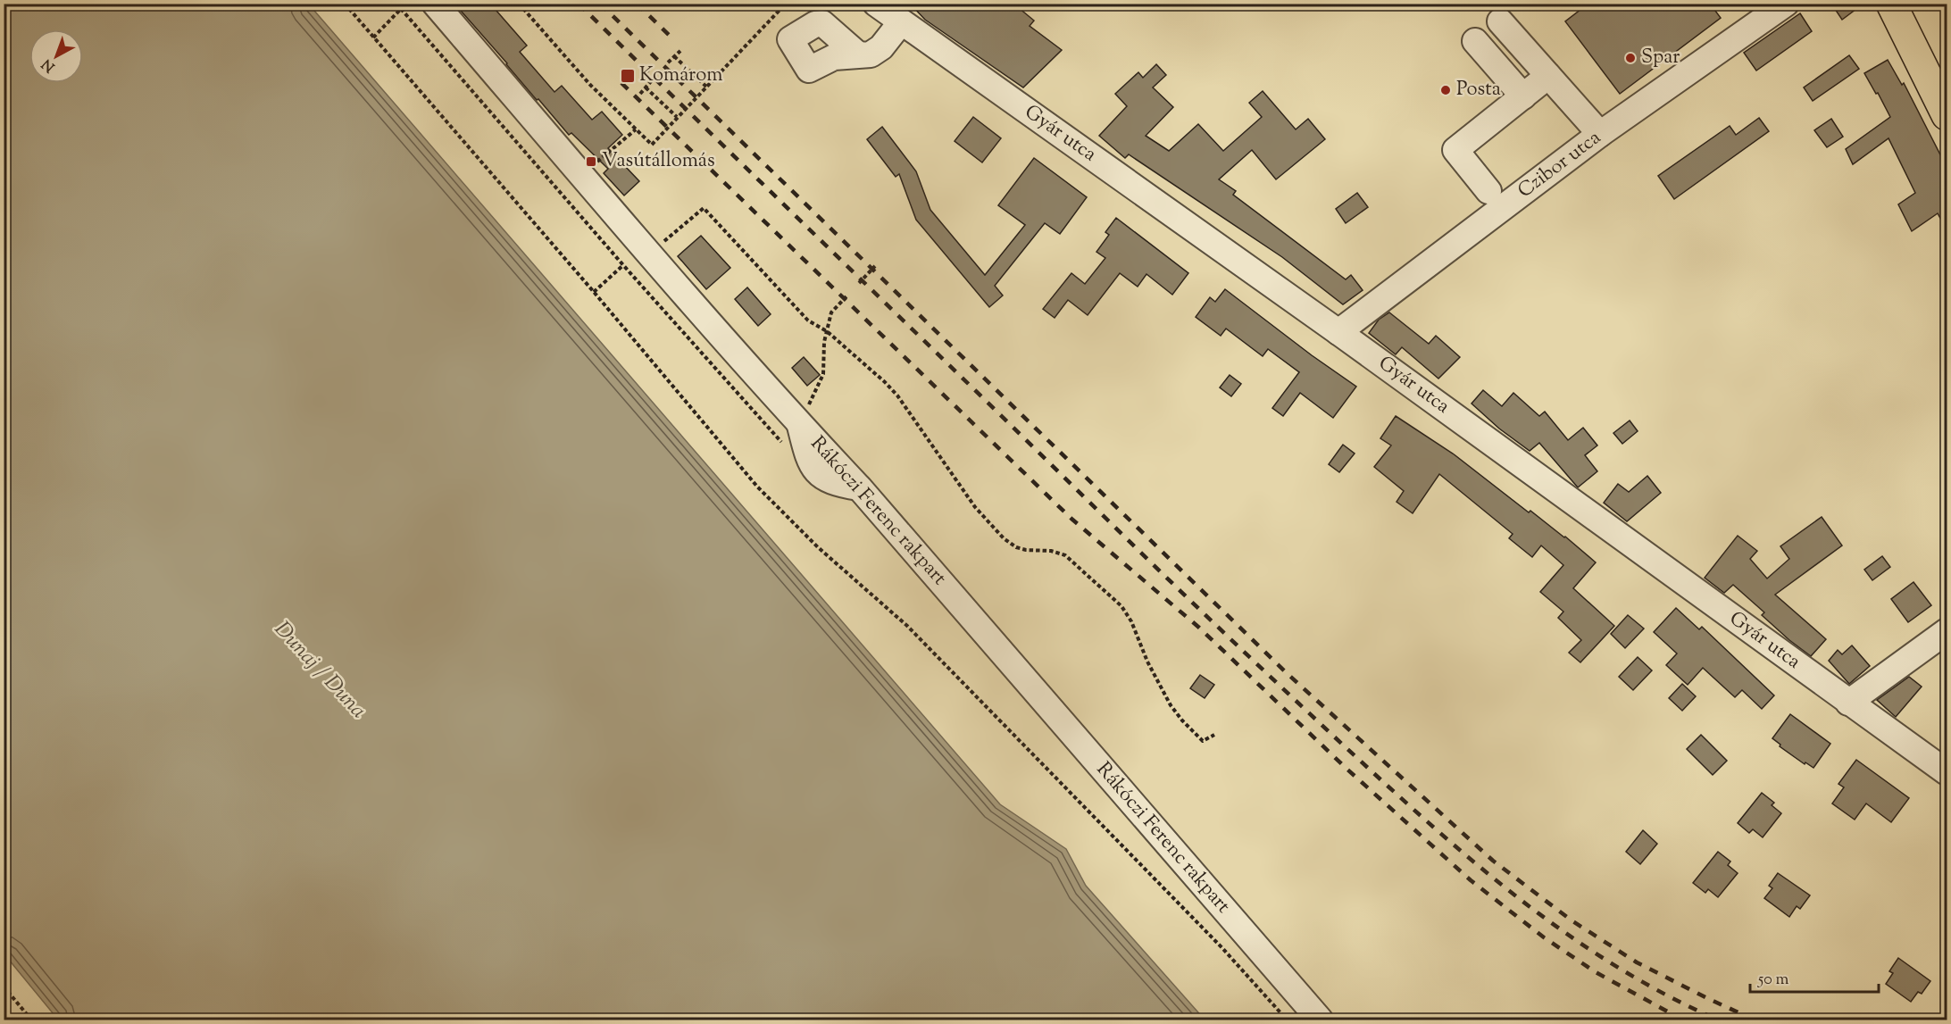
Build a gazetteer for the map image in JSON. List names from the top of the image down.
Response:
{
  "streets": {
    "street": ["Gyár utca", "Czibor utca", "Rákóczi Ferenc rakpart"]
  },
  "crossings": [
    ["Gyár utca", "Czibor utca"]
  ],
  "water": ["Dunaj / Duna"],
  "places": {
    "other": ["Spar", "Posta"],
    "transit": ["Komárom", "Vasútállomás"]
  },
  "scale_bar": "50 m",
  "north": "bottom left"
}
